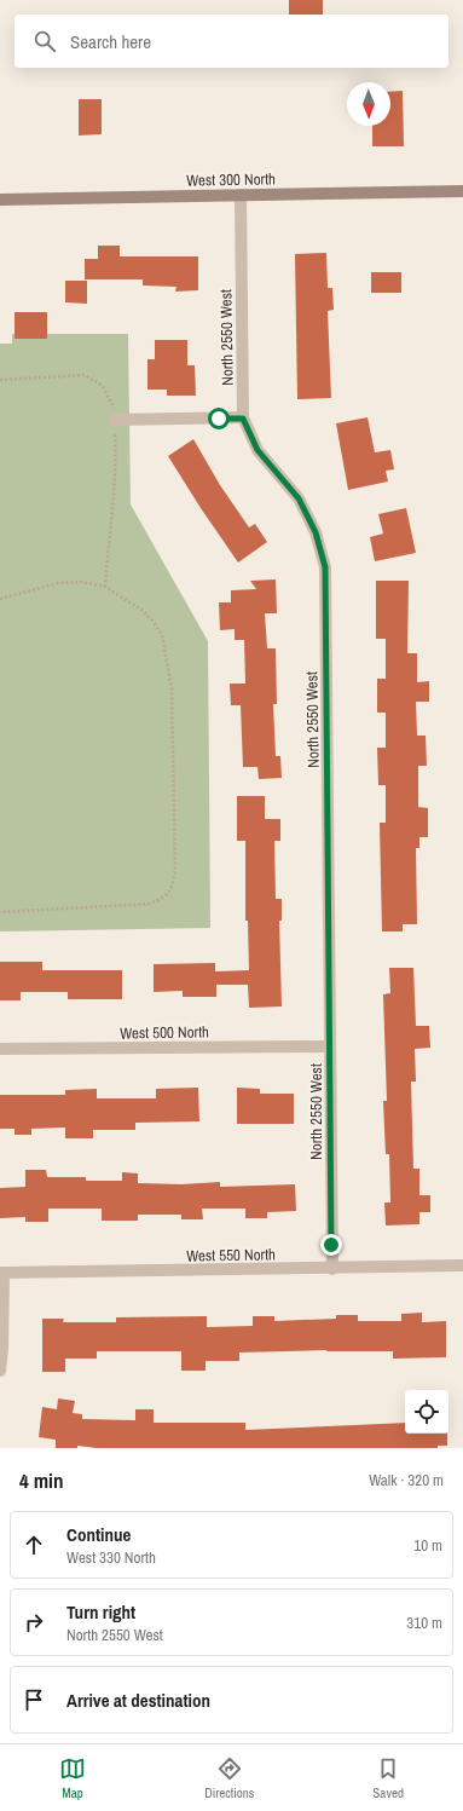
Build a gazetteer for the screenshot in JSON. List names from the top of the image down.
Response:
{
  "streets": {
    "main road": ["West 300 North"],
    "street": ["North 2550 West", "West 500 North", "West 550 North"]
  },
  "crossings": [
    ["West 300 North", "North 2550 West"],
    ["North 2550 West", "West 500 North"],
    ["North 2550 West", "West 550 North"]
  ],
  "north": "bottom",
  "page": {
    "search": "Search here",
    "heading": ["4 min", "Walk · 320 m"],
    "list": [
      ["Continue", "West 330 North", "10 m"],
      ["Turn right", "North 2550 West", "310 m"],
      "Arrive at destination"
    ],
    "nav": ["Map", "Directions", "Saved"]
  }
}
